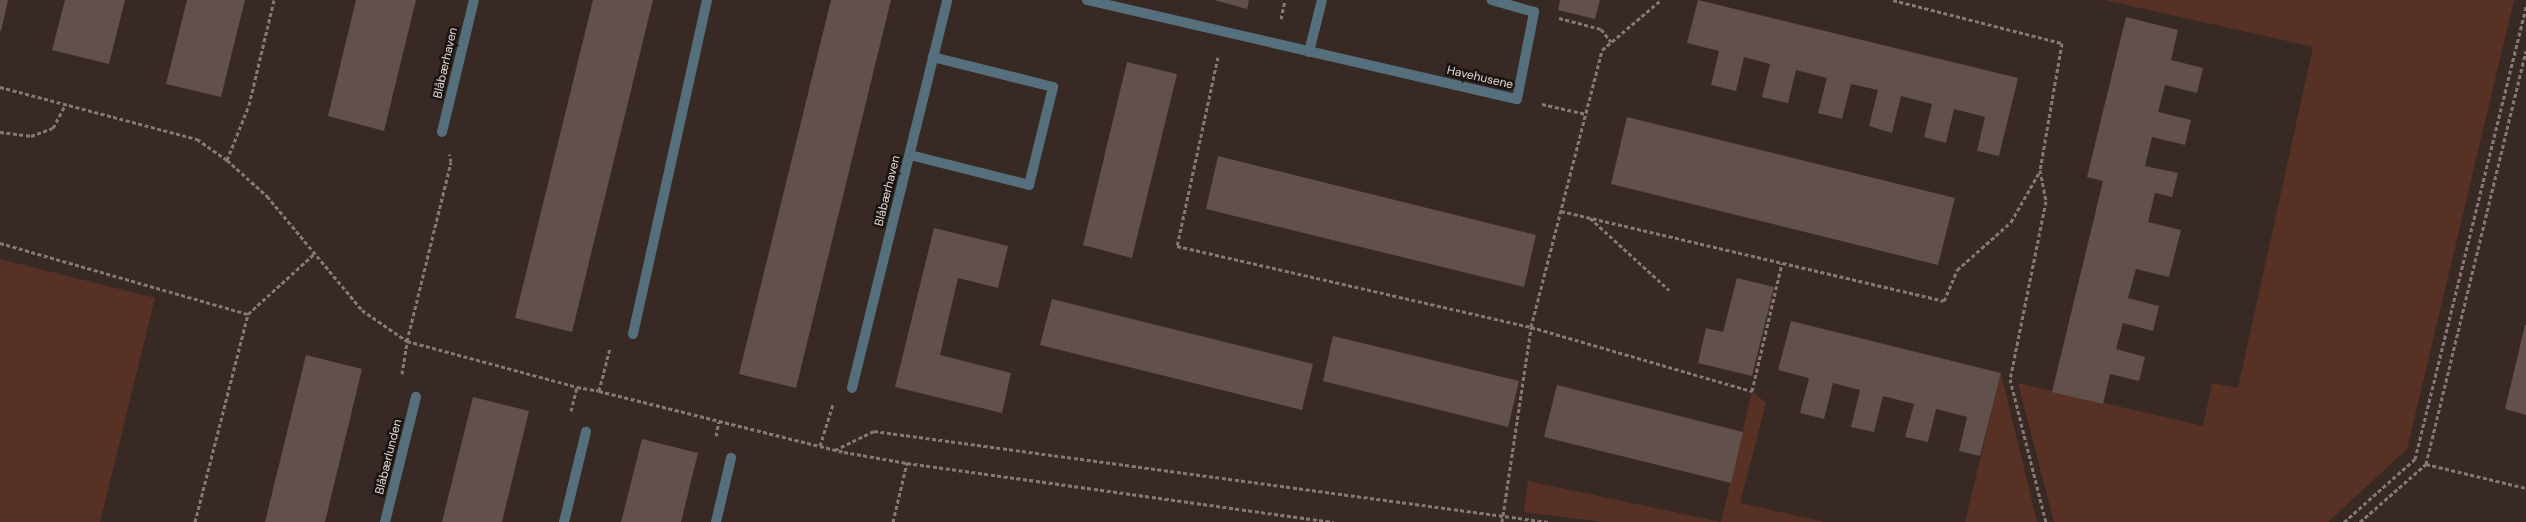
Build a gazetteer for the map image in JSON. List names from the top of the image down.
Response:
{
  "streets": {
    "street": ["Blåbærhaven", "Havehusene", "Blåbærlunden"]
  }
}
